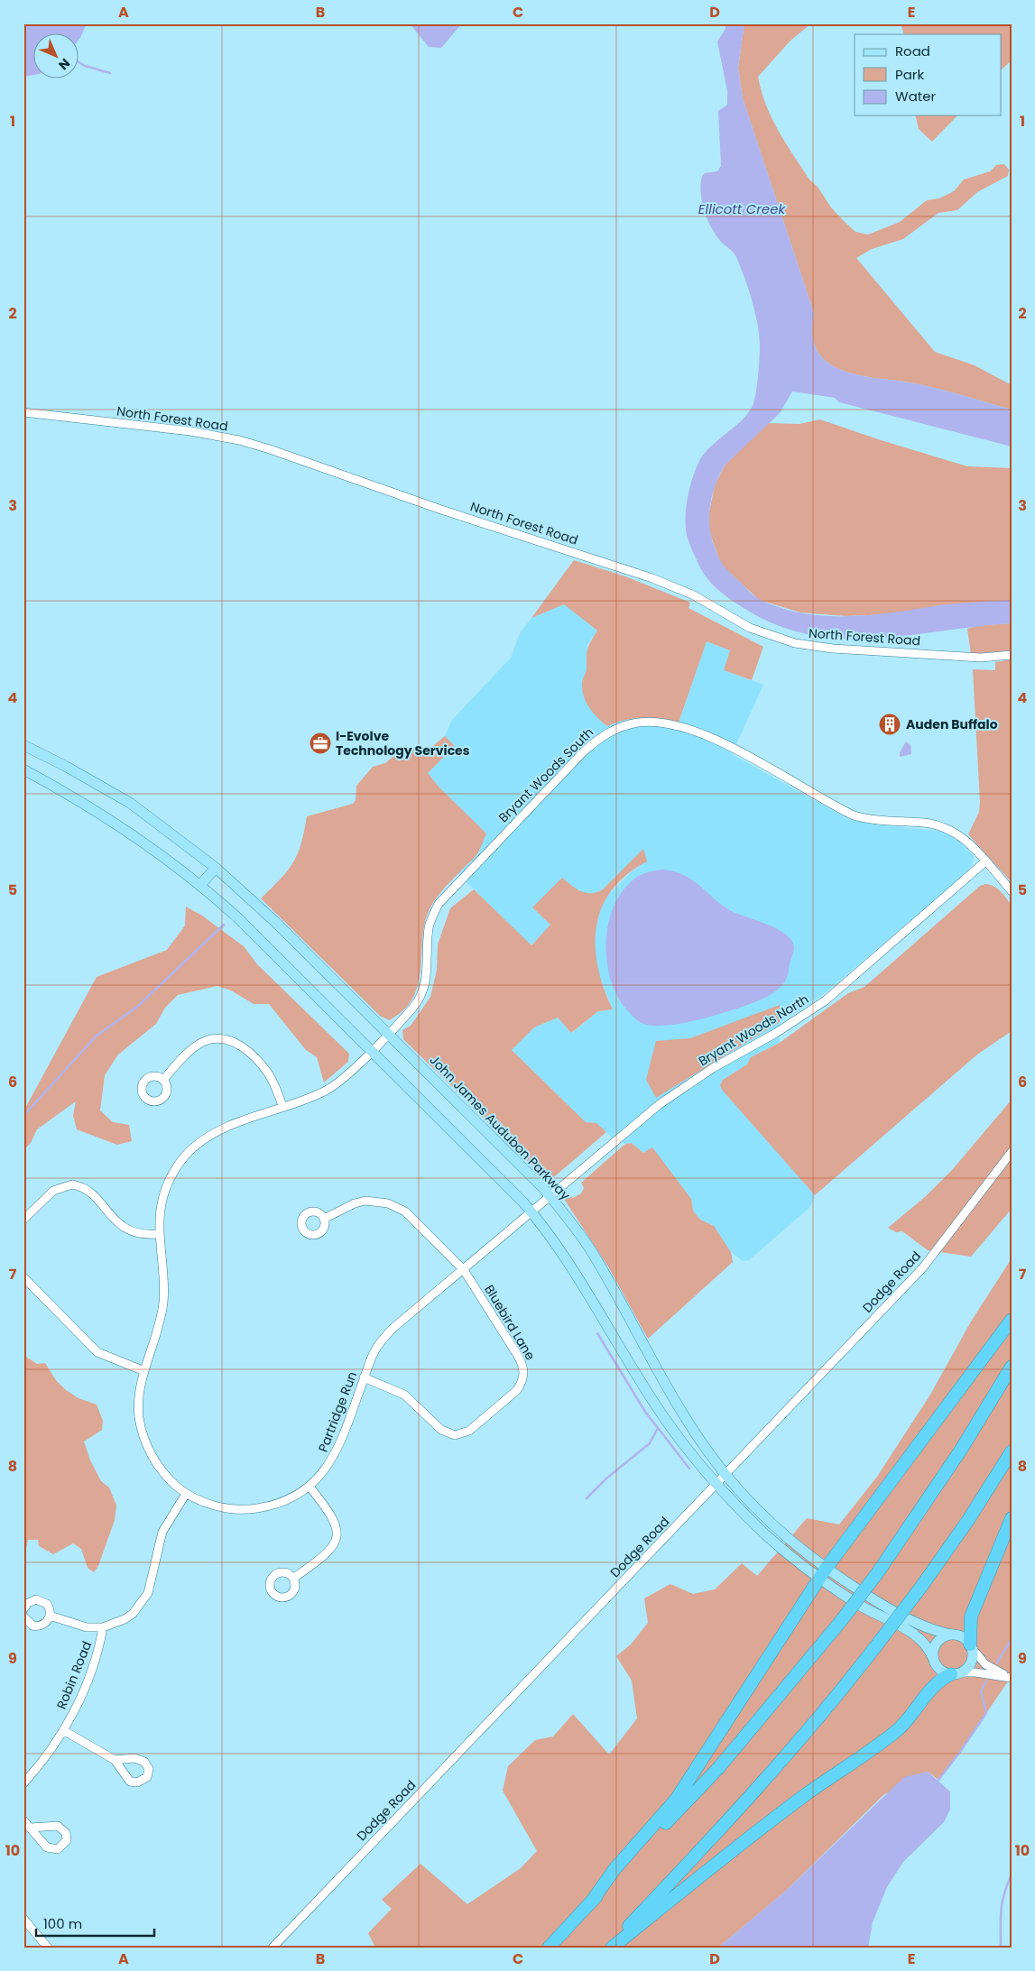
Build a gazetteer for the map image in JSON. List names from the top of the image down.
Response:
{
  "streets": {
    "main road": ["John James Audubon Parkway"],
    "street": [
      "North Forest Road",
      "Bryant Woods South",
      "Bryant Woods North",
      "Dodge Road",
      "Bluebird Lane",
      "Partridge Run",
      "Robin Road"
    ]
  },
  "crossings": [
    ["Bryant Woods South", "Bryant Woods North"],
    ["Bryant Woods South", "John James Audubon Parkway"],
    ["Bryant Woods South", "Partridge Run"],
    ["Bryant Woods North", "John James Audubon Parkway"],
    ["Bryant Woods North", "Partridge Run"],
    ["John James Audubon Parkway", "Dodge Road"],
    ["John James Audubon Parkway", "Partridge Run"],
    ["Bluebird Lane", "Partridge Run"]
  ],
  "water": ["Ellicott Creek"],
  "places": {
    "building": ["Auden Buffalo"],
    "office": ["I-Evolve Technology Services"]
  },
  "legend": ["Road", "Park", "Water"],
  "scale_bar": "100 m",
  "north": "bottom right",
  "grid": {
    "columns": [
      "A",
      "B",
      "C",
      "D",
      "E"
    ],
    "rows": [
      "1",
      "2",
      "3",
      "4",
      "5",
      "6",
      "7",
      "8",
      "9",
      "10"
    ]
  }
}
